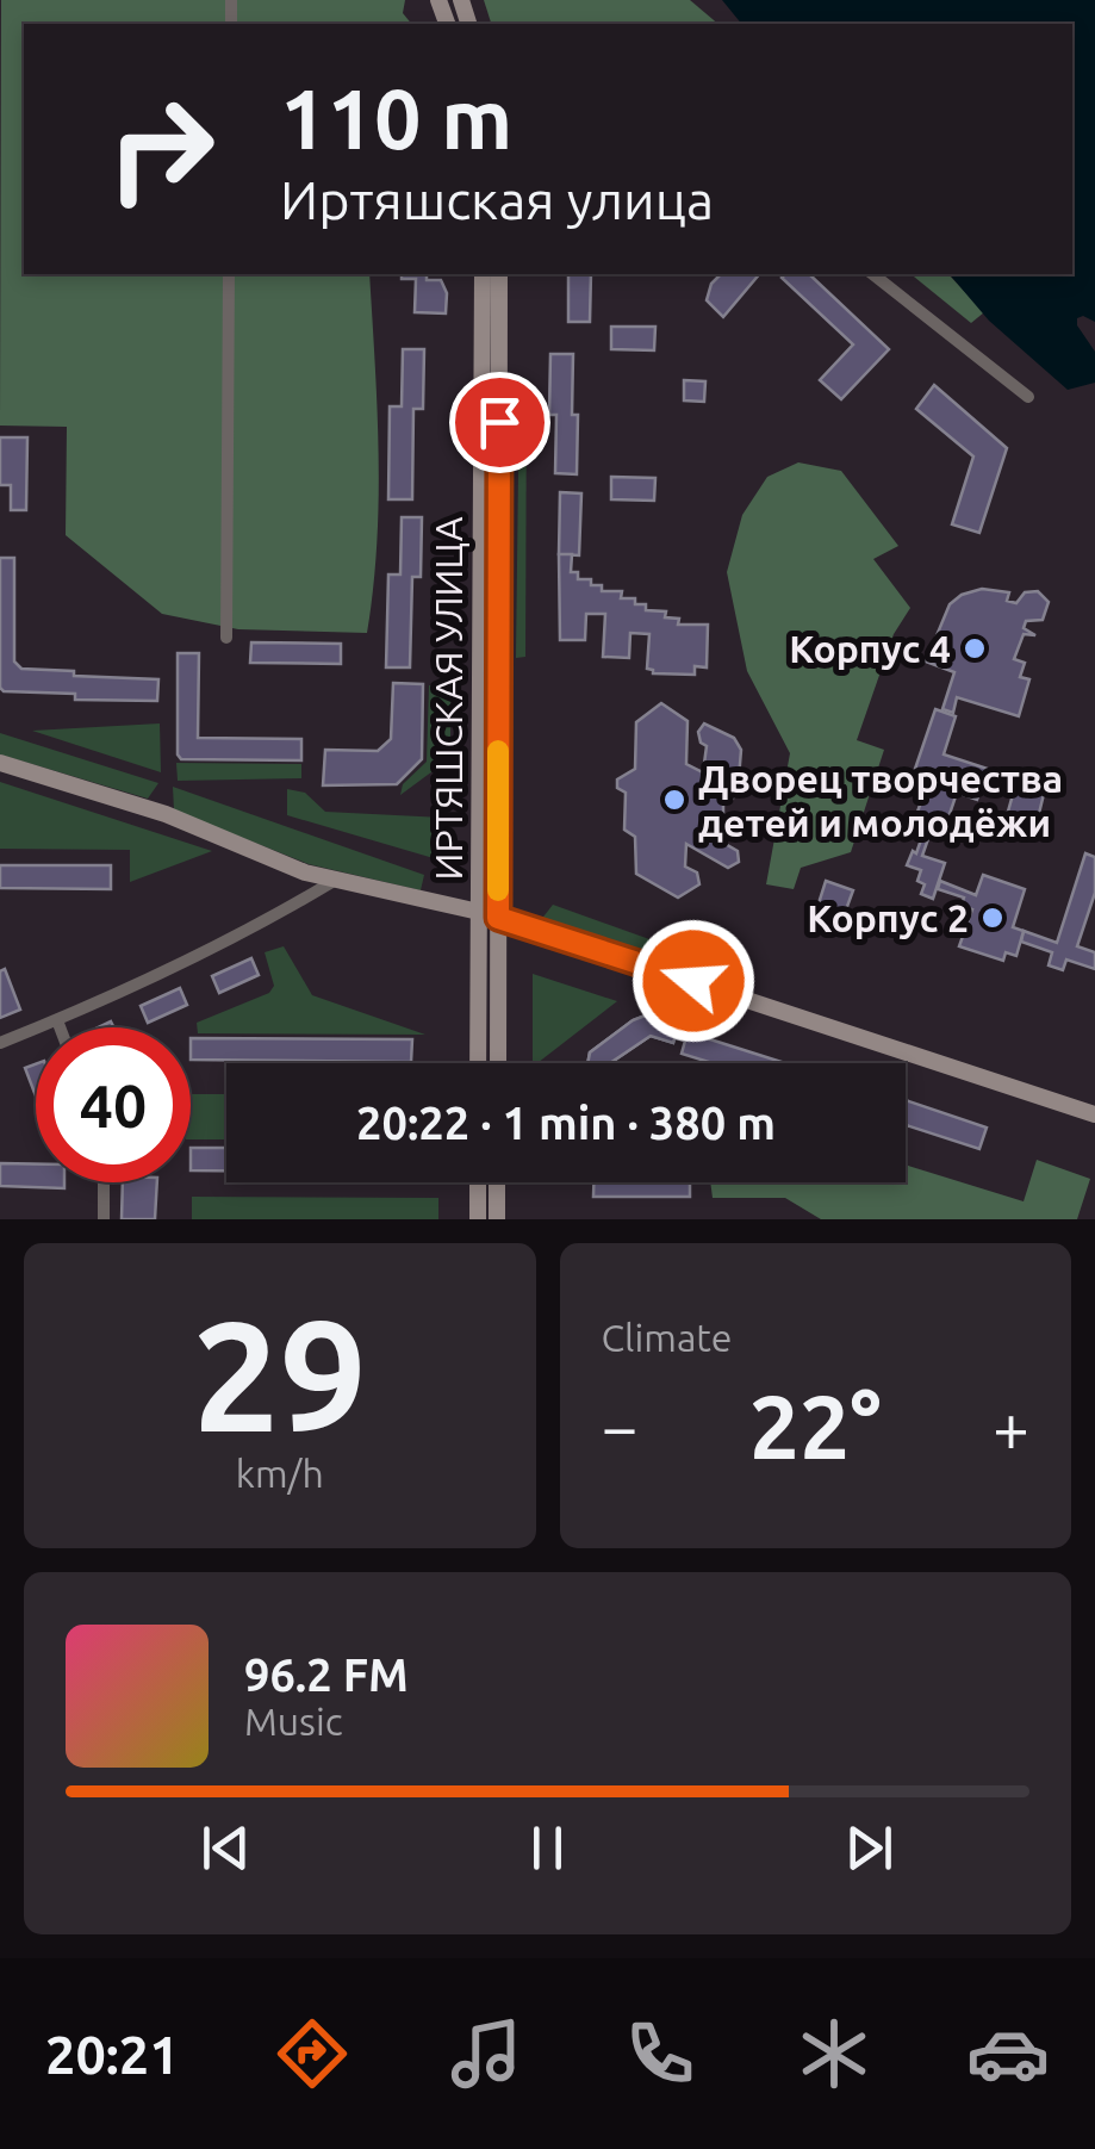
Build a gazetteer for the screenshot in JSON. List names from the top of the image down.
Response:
{
  "streets": {
    "street": ["ИРТЯШСКАЯ УЛИЦА"]
  },
  "places": ["Корпус 4", "Дворец творчества детей и молодёжи", "Корпус 2"],
  "page": {
    "turn": ["110 m", "Иртяшская улица"],
    "limit": "40",
    "trip": "20:22 · 1 min · 380 m",
    "tile": [
      ["29", "km/h"],
      "Climate"
    ],
    "heat": ["−", "22°", "+"],
    "song": ["96.2 FM", "Music"],
    "tabs": "20:21"
  }
}
